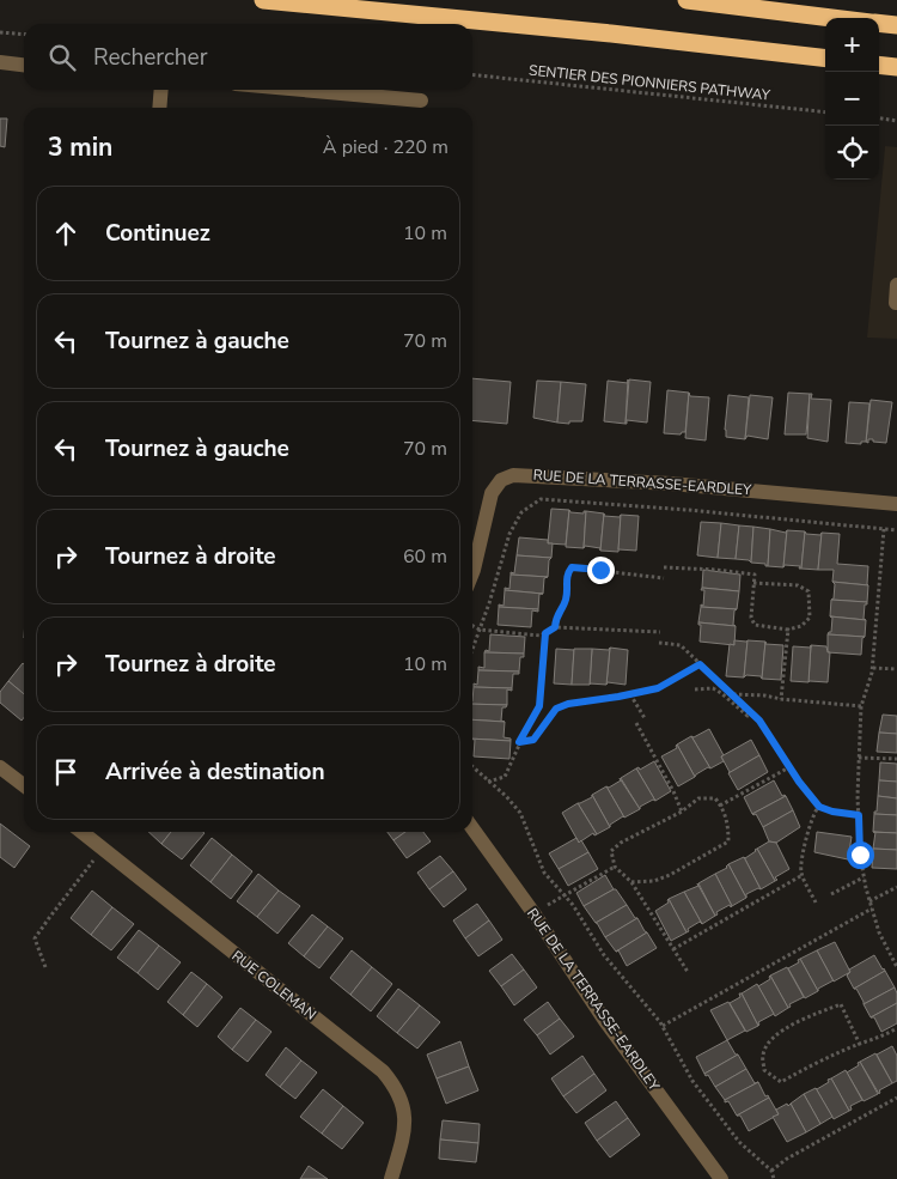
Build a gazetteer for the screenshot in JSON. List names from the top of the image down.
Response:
{
  "streets": {
    "street": ["RUE DE LA TERRASSE-EARDLEY", "RUE COLEMAN"],
    "path": ["SENTIER DES PIONNIERS PATHWAY"]
  },
  "page": {
    "map_buttons": ["+", "−"],
    "search": "Rechercher",
    "heading": ["3 min", "À pied · 220 m"],
    "list": [
      ["Continuez", "10 m"],
      ["Tournez à gauche", "70 m"],
      ["Tournez à gauche", "70 m"],
      ["Tournez à droite", "60 m"],
      ["Tournez à droite", "10 m"],
      "Arrivée à destination"
    ]
  }
}
